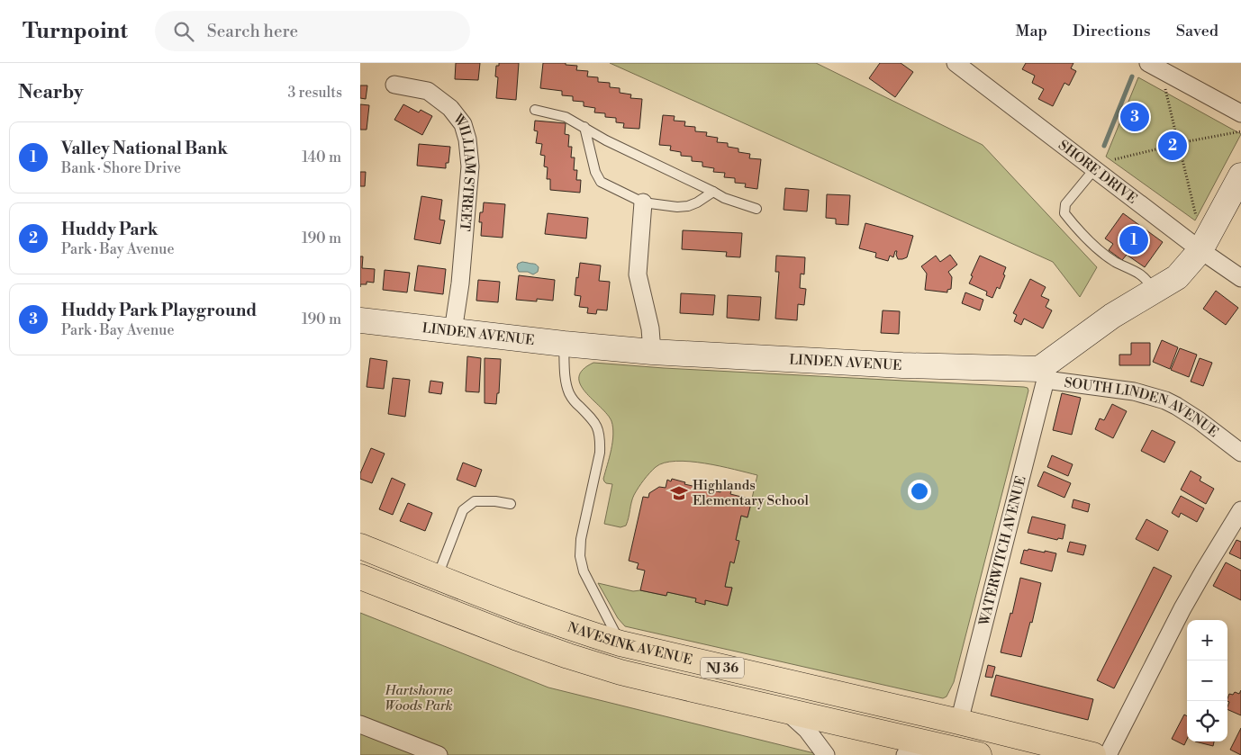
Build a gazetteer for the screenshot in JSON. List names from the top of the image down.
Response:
{
  "streets": {
    "highway": ["NAVESINK AVENUE", "NJ 36"],
    "street": [
      "SHORE DRIVE",
      "WILLIAM STREET",
      "LINDEN AVENUE",
      "SOUTH LINDEN AVENUE",
      "WATERWITCH AVENUE"
    ]
  },
  "crossings": [
    ["WILLIAM STREET", "LINDEN AVENUE"],
    ["LINDEN AVENUE", "SOUTH LINDEN AVENUE"],
    ["LINDEN AVENUE", "WATERWITCH AVENUE"],
    ["SOUTH LINDEN AVENUE", "WATERWITCH AVENUE"],
    ["WATERWITCH AVENUE", "NAVESINK AVENUE"]
  ],
  "parks": ["Hartshorne Woods Park"],
  "places": {
    "school or university": ["Highlands Elementary School"]
  },
  "page": {
    "header": "Turnpoint",
    "search": "Search here",
    "nav": ["Map", "Directions", "Saved"],
    "heading": ["Nearby", "3 results"],
    "pins": ["3", "2", "1"],
    "list": [
      {
        "mark": "1",
        "name": "Valley National Bank",
        "note": "Bank · Shore Drive",
        "value": "140 m"
      },
      {
        "mark": "2",
        "name": "Huddy Park",
        "note": "Park · Bay Avenue",
        "value": "190 m"
      },
      {
        "mark": "3",
        "name": "Huddy Park Playground",
        "note": "Park · Bay Avenue",
        "value": "190 m"
      }
    ],
    "map_buttons": ["+", "−"]
  }
}
